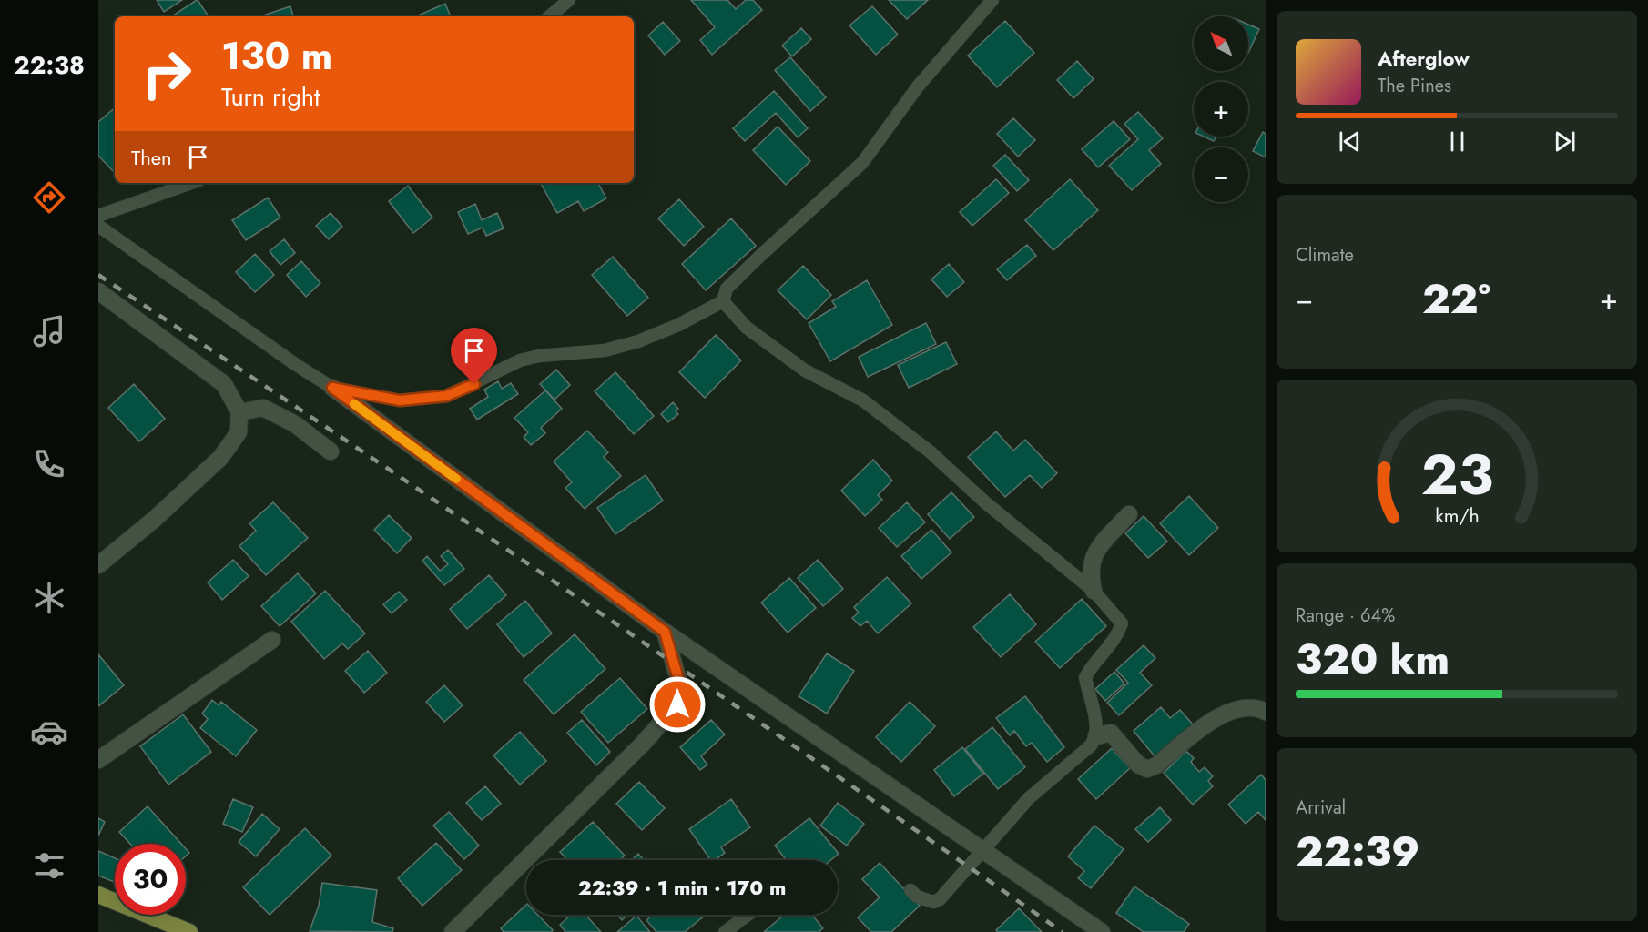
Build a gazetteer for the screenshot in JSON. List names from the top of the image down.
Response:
{
  "north": "top left",
  "page": {
    "tabs": "22:38",
    "map_buttons": ["+", "−"],
    "turn": ["130 m", "Turn right"],
    "song": ["Afterglow", "The Pines"],
    "then": "Then",
    "tile": [
      "Climate",
      ["Range · 64%", "320 km"],
      ["Arrival", "22:39"]
    ],
    "heat": ["−", "22°", "+"],
    "limit": "30",
    "trip": "22:39 · 1 min · 170 m",
    "gauge": ["23", "km/h"]
  }
}
